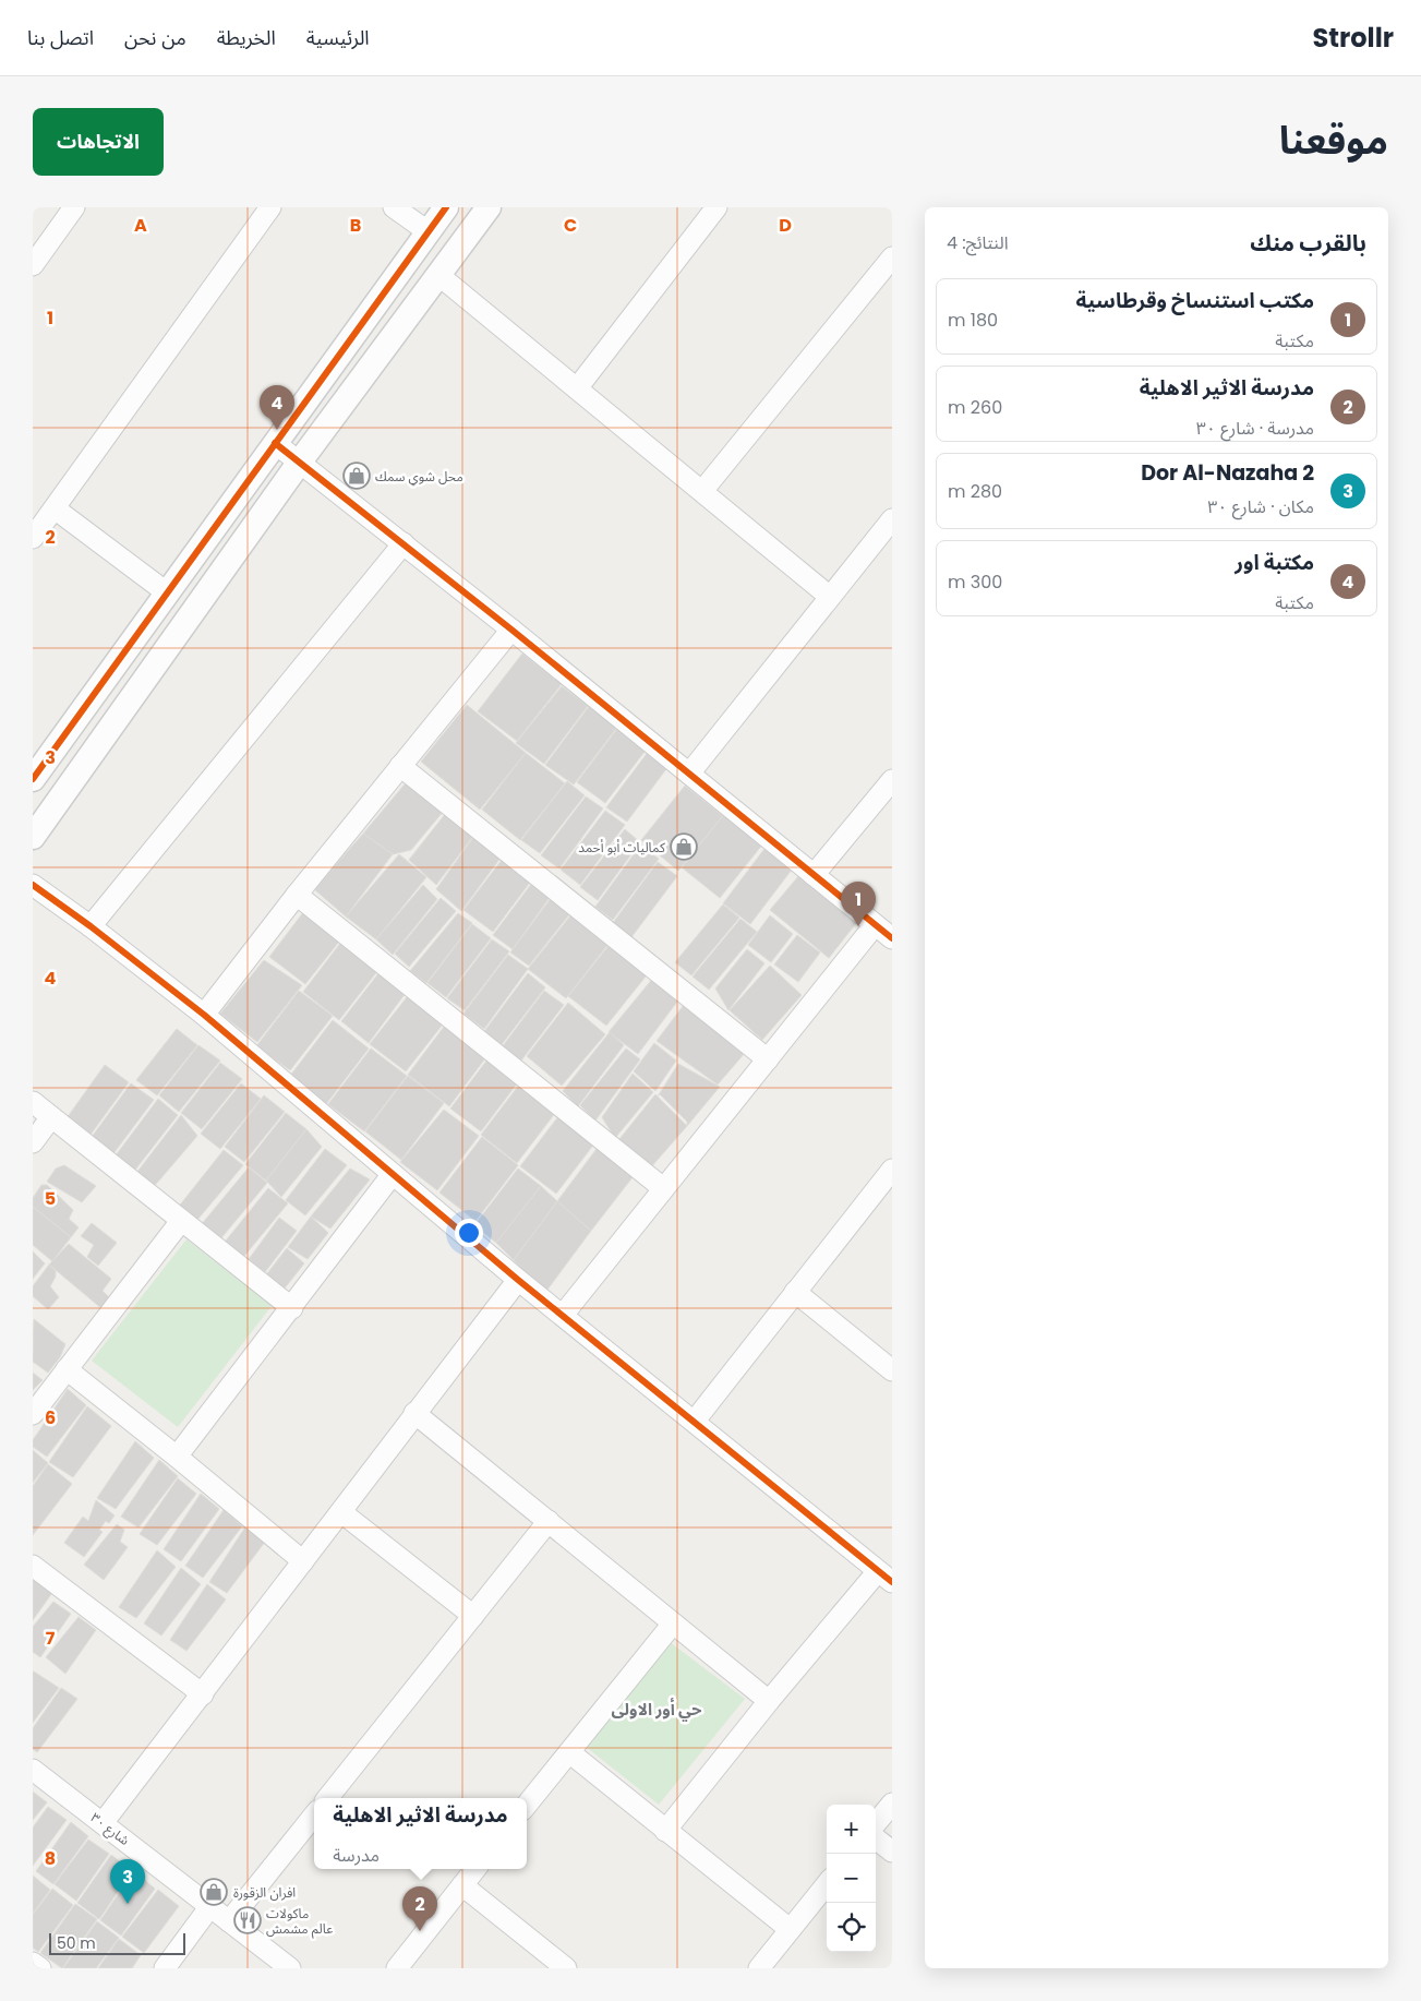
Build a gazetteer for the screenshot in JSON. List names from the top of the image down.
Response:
{
  "streets": {
    "street": ["شارع ٣٠"]
  },
  "districts": ["حي أور الاولى"],
  "places": {
    "shop": ["محل شوي سمك", "كماليات أبو أحمد", "افران الزقورة"],
    "restaurant": ["ماكولات عالم مشمش"]
  },
  "scale_bar": "50 m",
  "page": {
    "header": "Strollr",
    "nav": [
      "الرئيسية",
      "الخريطة",
      "من نحن",
      "اتصل بنا"
    ],
    "title": "موقعنا",
    "buttons": "الاتجاهات",
    "heading": ["بالقرب منك", "النتائج: 4"],
    "list": [
      {
        "mark": "1",
        "name": "مكتب استنساخ وقرطاسية",
        "note": "مكتبة",
        "value": "180 m"
      },
      {
        "mark": "2",
        "name": "مدرسة الاثير الاهلية",
        "note": "مدرسة · شارع ٣٠",
        "value": "260 m"
      },
      {
        "mark": "3",
        "name": "Dor Al-Nazaha 2",
        "note": "مكان · شارع ٣٠",
        "value": "280 m"
      },
      {
        "mark": "4",
        "name": "مكتبة اور",
        "note": "مكتبة",
        "value": "300 m"
      }
    ],
    "pins": [
      "4",
      "1",
      "3",
      "2"
    ],
    "popup": ["مدرسة الاثير الاهلية", "مدرسة"],
    "map_buttons": ["+", "−"],
    "scale": "50 m"
  },
  "grid": {
    "columns": [
      "A",
      "B",
      "C",
      "D"
    ],
    "rows": [
      "1",
      "2",
      "3",
      "4",
      "5",
      "6",
      "7",
      "8"
    ]
  }
}
